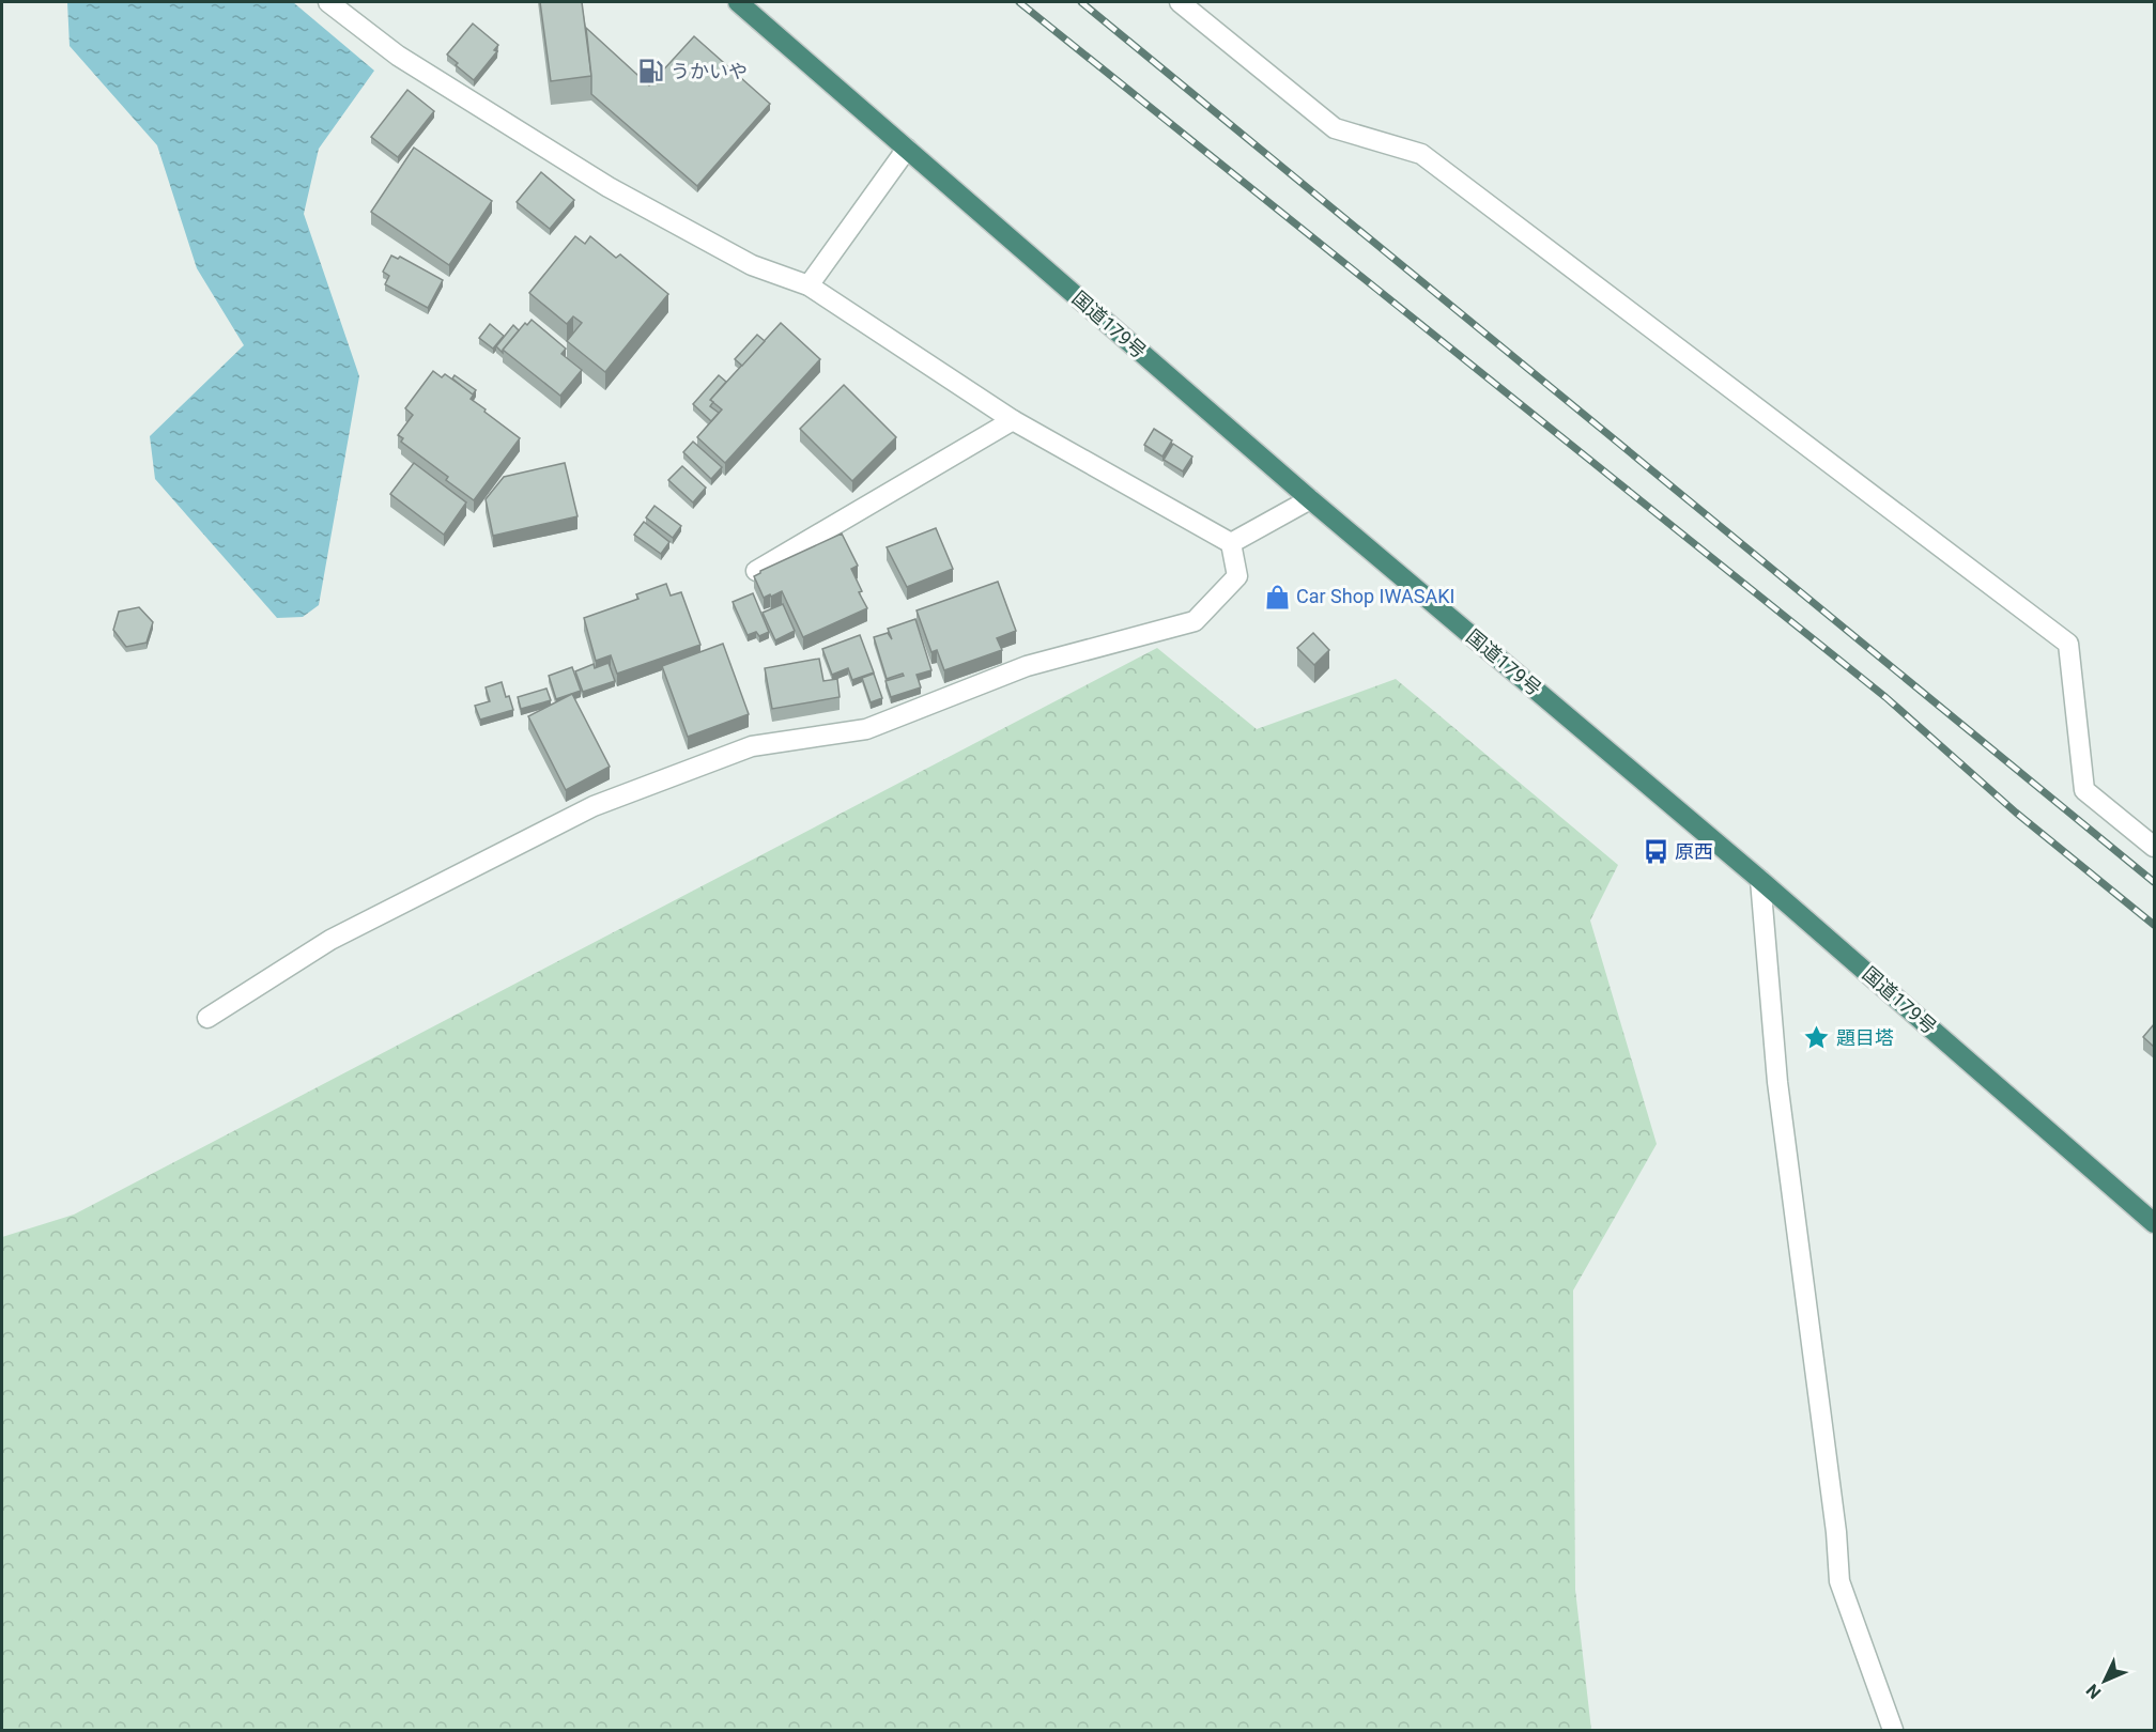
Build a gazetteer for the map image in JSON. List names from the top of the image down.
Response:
{
  "streets": {
    "highway": ["国道179号"]
  },
  "places": {
    "fuel station": ["うかいや"],
    "shop": ["Car Shop IWASAKI"],
    "bus stop": ["原西"],
    "place": ["題目塔"]
  },
  "north": "bottom left"
}
